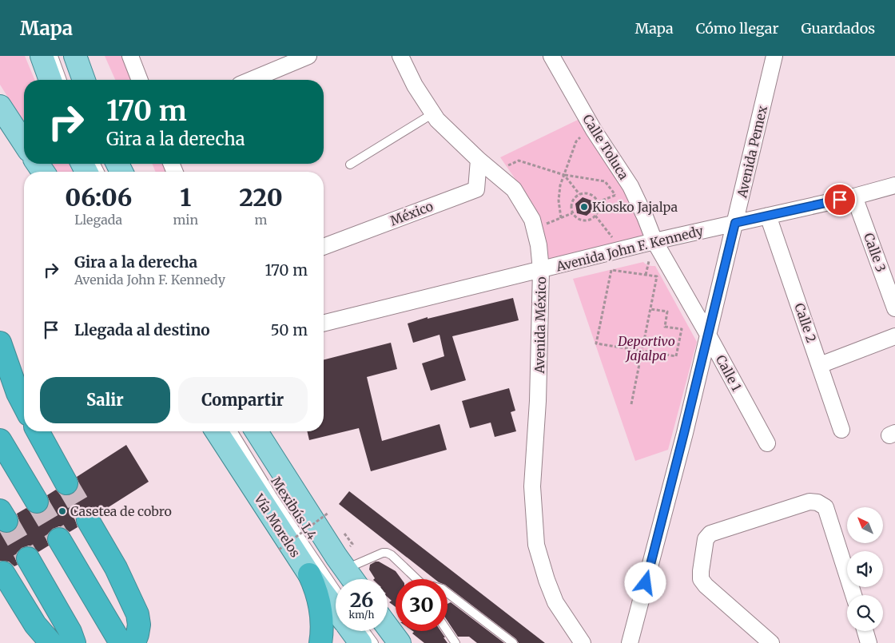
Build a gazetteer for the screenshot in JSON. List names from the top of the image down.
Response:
{
  "streets": {
    "main road": ["Vía Morelos"],
    "street": [
      "Calle Toluca",
      "Avenida Pemex",
      "México",
      "Avenida John F. Kennedy",
      "Calle 3",
      "Calle 2",
      "Avenida México",
      "Calle 1"
    ],
    "lane": ["Mexibús L4"]
  },
  "crossings": [
    ["Calle Toluca", "Avenida John F. Kennedy"],
    ["Calle Toluca", "Calle 1"],
    ["Avenida Pemex", "Avenida John F. Kennedy"],
    ["Avenida Pemex", "Calle 1"],
    ["México", "Avenida México"],
    ["Avenida John F. Kennedy", "Calle 3"],
    ["Avenida John F. Kennedy", "Calle 2"],
    ["Avenida John F. Kennedy", "Avenida México"],
    ["Avenida John F. Kennedy", "Calle 1"]
  ],
  "parks": ["Deportivo Jajalpa"],
  "places": ["Kiosko Jajalpa", "Casetea de cobro"],
  "north": "top left",
  "page": {
    "header": "Mapa",
    "nav": ["Mapa", "Cómo llegar", "Guardados"],
    "turn": ["170 m", "Gira a la derecha"],
    "eta": [
      "06:06",
      "Llegada",
      "1",
      "min",
      "220",
      "m"
    ],
    "list": [
      {
        "name": "Gira a la derecha",
        "note": "Avenida John F. Kennedy",
        "value": "170 m"
      },
      {
        "name": "Llegada al destino",
        "value": "50 m"
      }
    ],
    "buttons": ["Salir", "Compartir"],
    "speed": "26 km/h",
    "limit": "30"
  }
}
